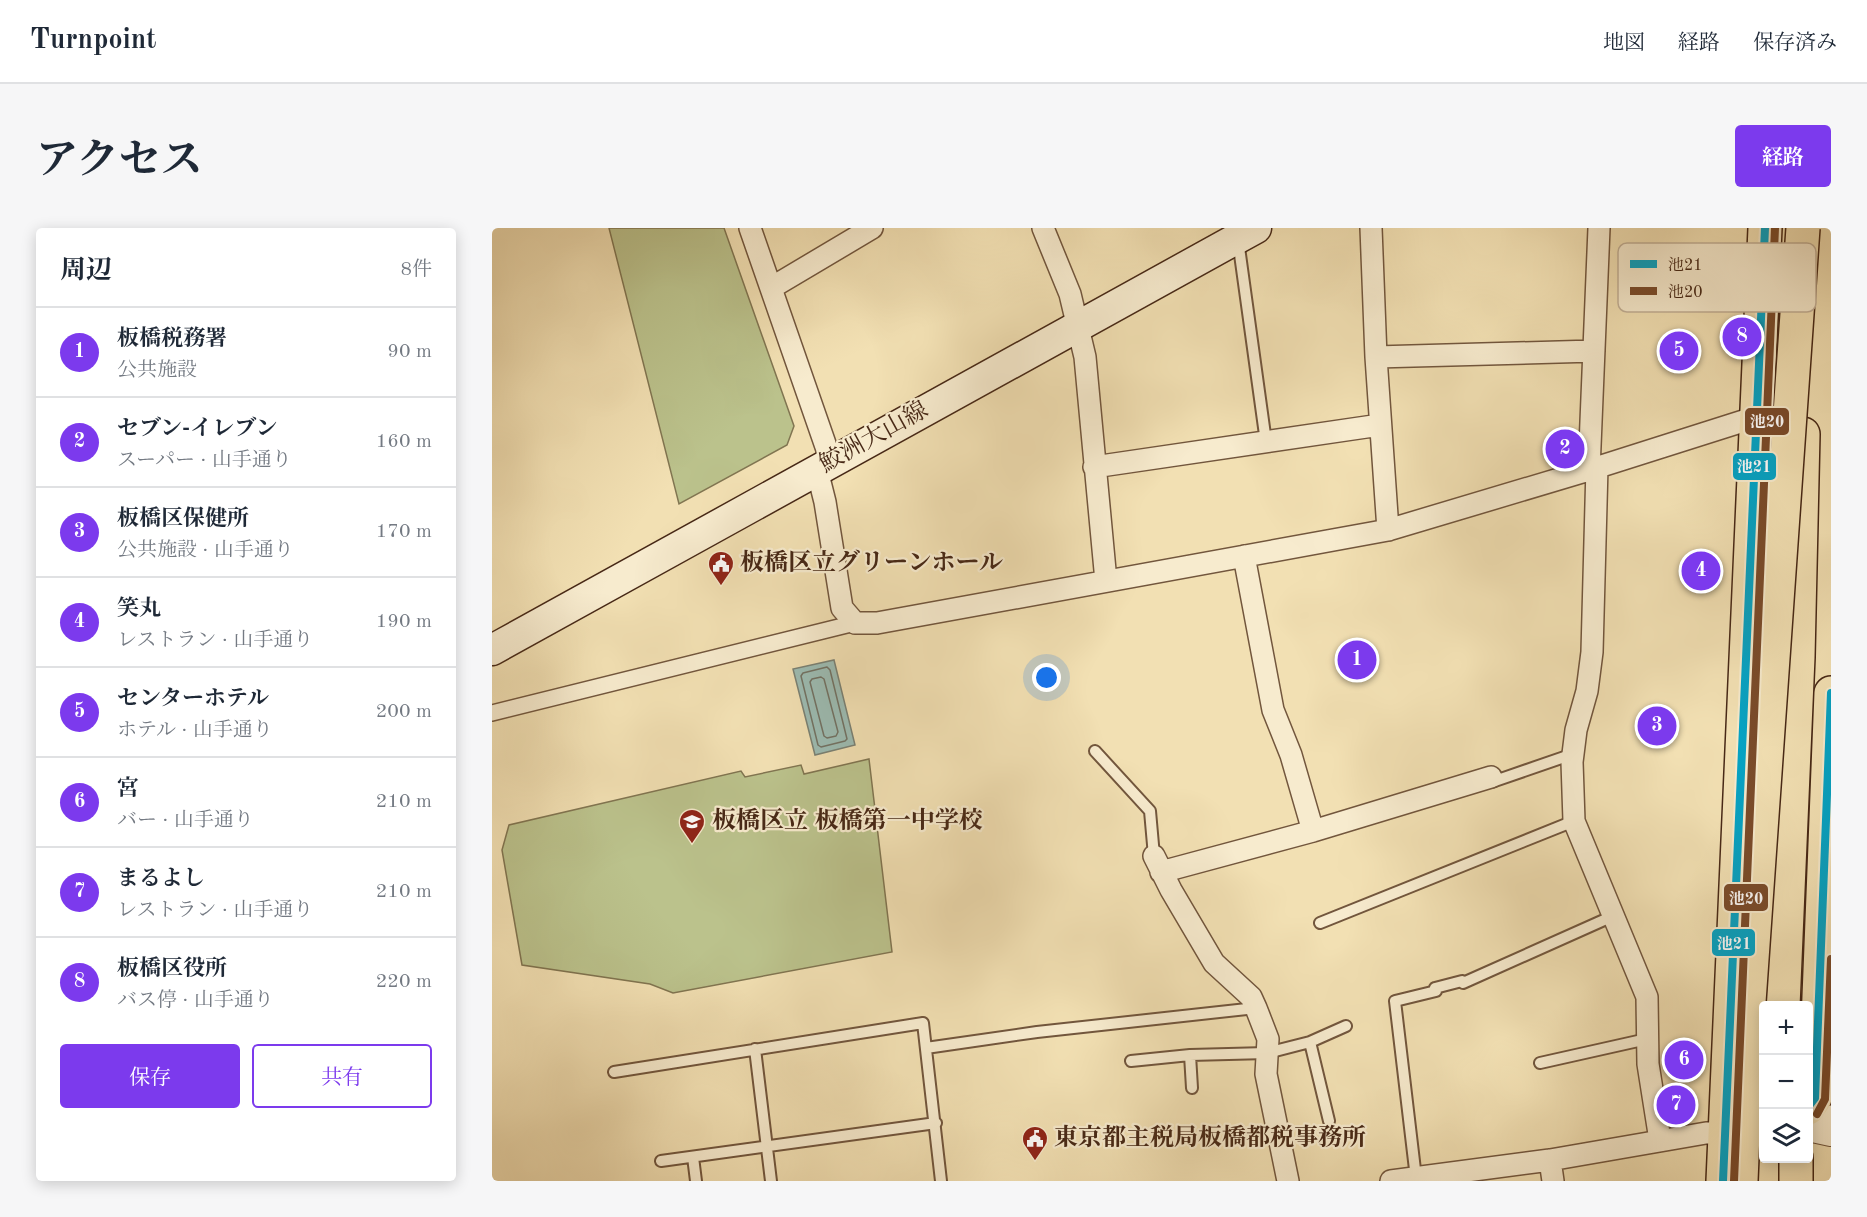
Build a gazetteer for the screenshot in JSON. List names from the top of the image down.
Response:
{
  "streets": {
    "main road": ["鮫洲大山線"]
  },
  "places": {
    "public building": ["板橋区立グリーンホール", "東京都主税局板橋都税事務所"],
    "school or university": ["板橋区立 板橋第一中学校"]
  },
  "lines": ["transit line 池21", "transit line 池20"],
  "legend": ["池21", "池20"],
  "page": {
    "header": "Turnpoint",
    "nav": ["地図", "経路", "保存済み"],
    "title": "アクセス",
    "buttons": [
      "経路",
      ["保存", "共有"]
    ],
    "heading": ["周辺", "8件"],
    "list": [
      {
        "mark": "1",
        "name": "板橋税務署",
        "note": "公共施設",
        "value": "90 m"
      },
      {
        "mark": "2",
        "name": "セブン-イレブン",
        "note": "スーパー · 山手通り",
        "value": "160 m"
      },
      {
        "mark": "3",
        "name": "板橋区保健所",
        "note": "公共施設 · 山手通り",
        "value": "170 m"
      },
      {
        "mark": "4",
        "name": "笑丸",
        "note": "レストラン · 山手通り",
        "value": "190 m"
      },
      {
        "mark": "5",
        "name": "センターホテル",
        "note": "ホテル · 山手通り",
        "value": "200 m"
      },
      {
        "mark": "6",
        "name": "宮",
        "note": "バー · 山手通り",
        "value": "210 m"
      },
      {
        "mark": "7",
        "name": "まるよし",
        "note": "レストラン · 山手通り",
        "value": "210 m"
      },
      {
        "mark": "8",
        "name": "板橋区役所",
        "note": "バス停 · 山手通り",
        "value": "220 m"
      }
    ],
    "pins": [
      "8",
      "5",
      "2",
      "4",
      "1",
      "3",
      "6",
      "7"
    ],
    "map_buttons": ["+", "−"]
  }
}
